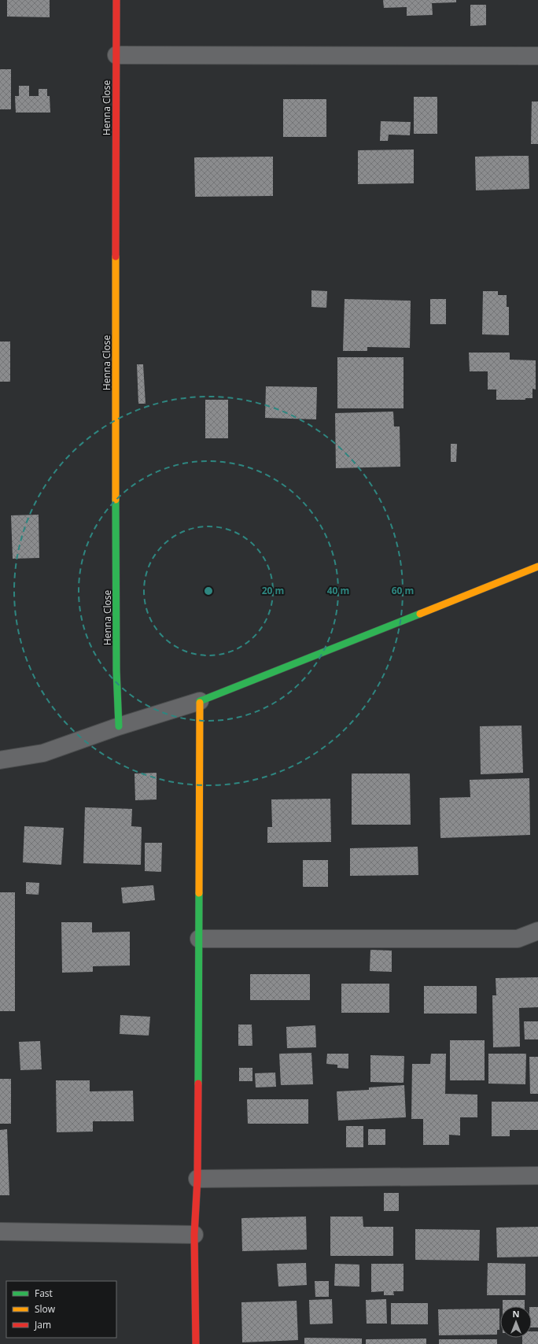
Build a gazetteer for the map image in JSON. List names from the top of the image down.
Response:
{
  "streets": {
    "street": ["Henna Close"]
  },
  "legend": ["Fast", "Slow", "Jam"],
  "north": "top",
  "rings": ["20 m", "40 m", "60 m"]
}
